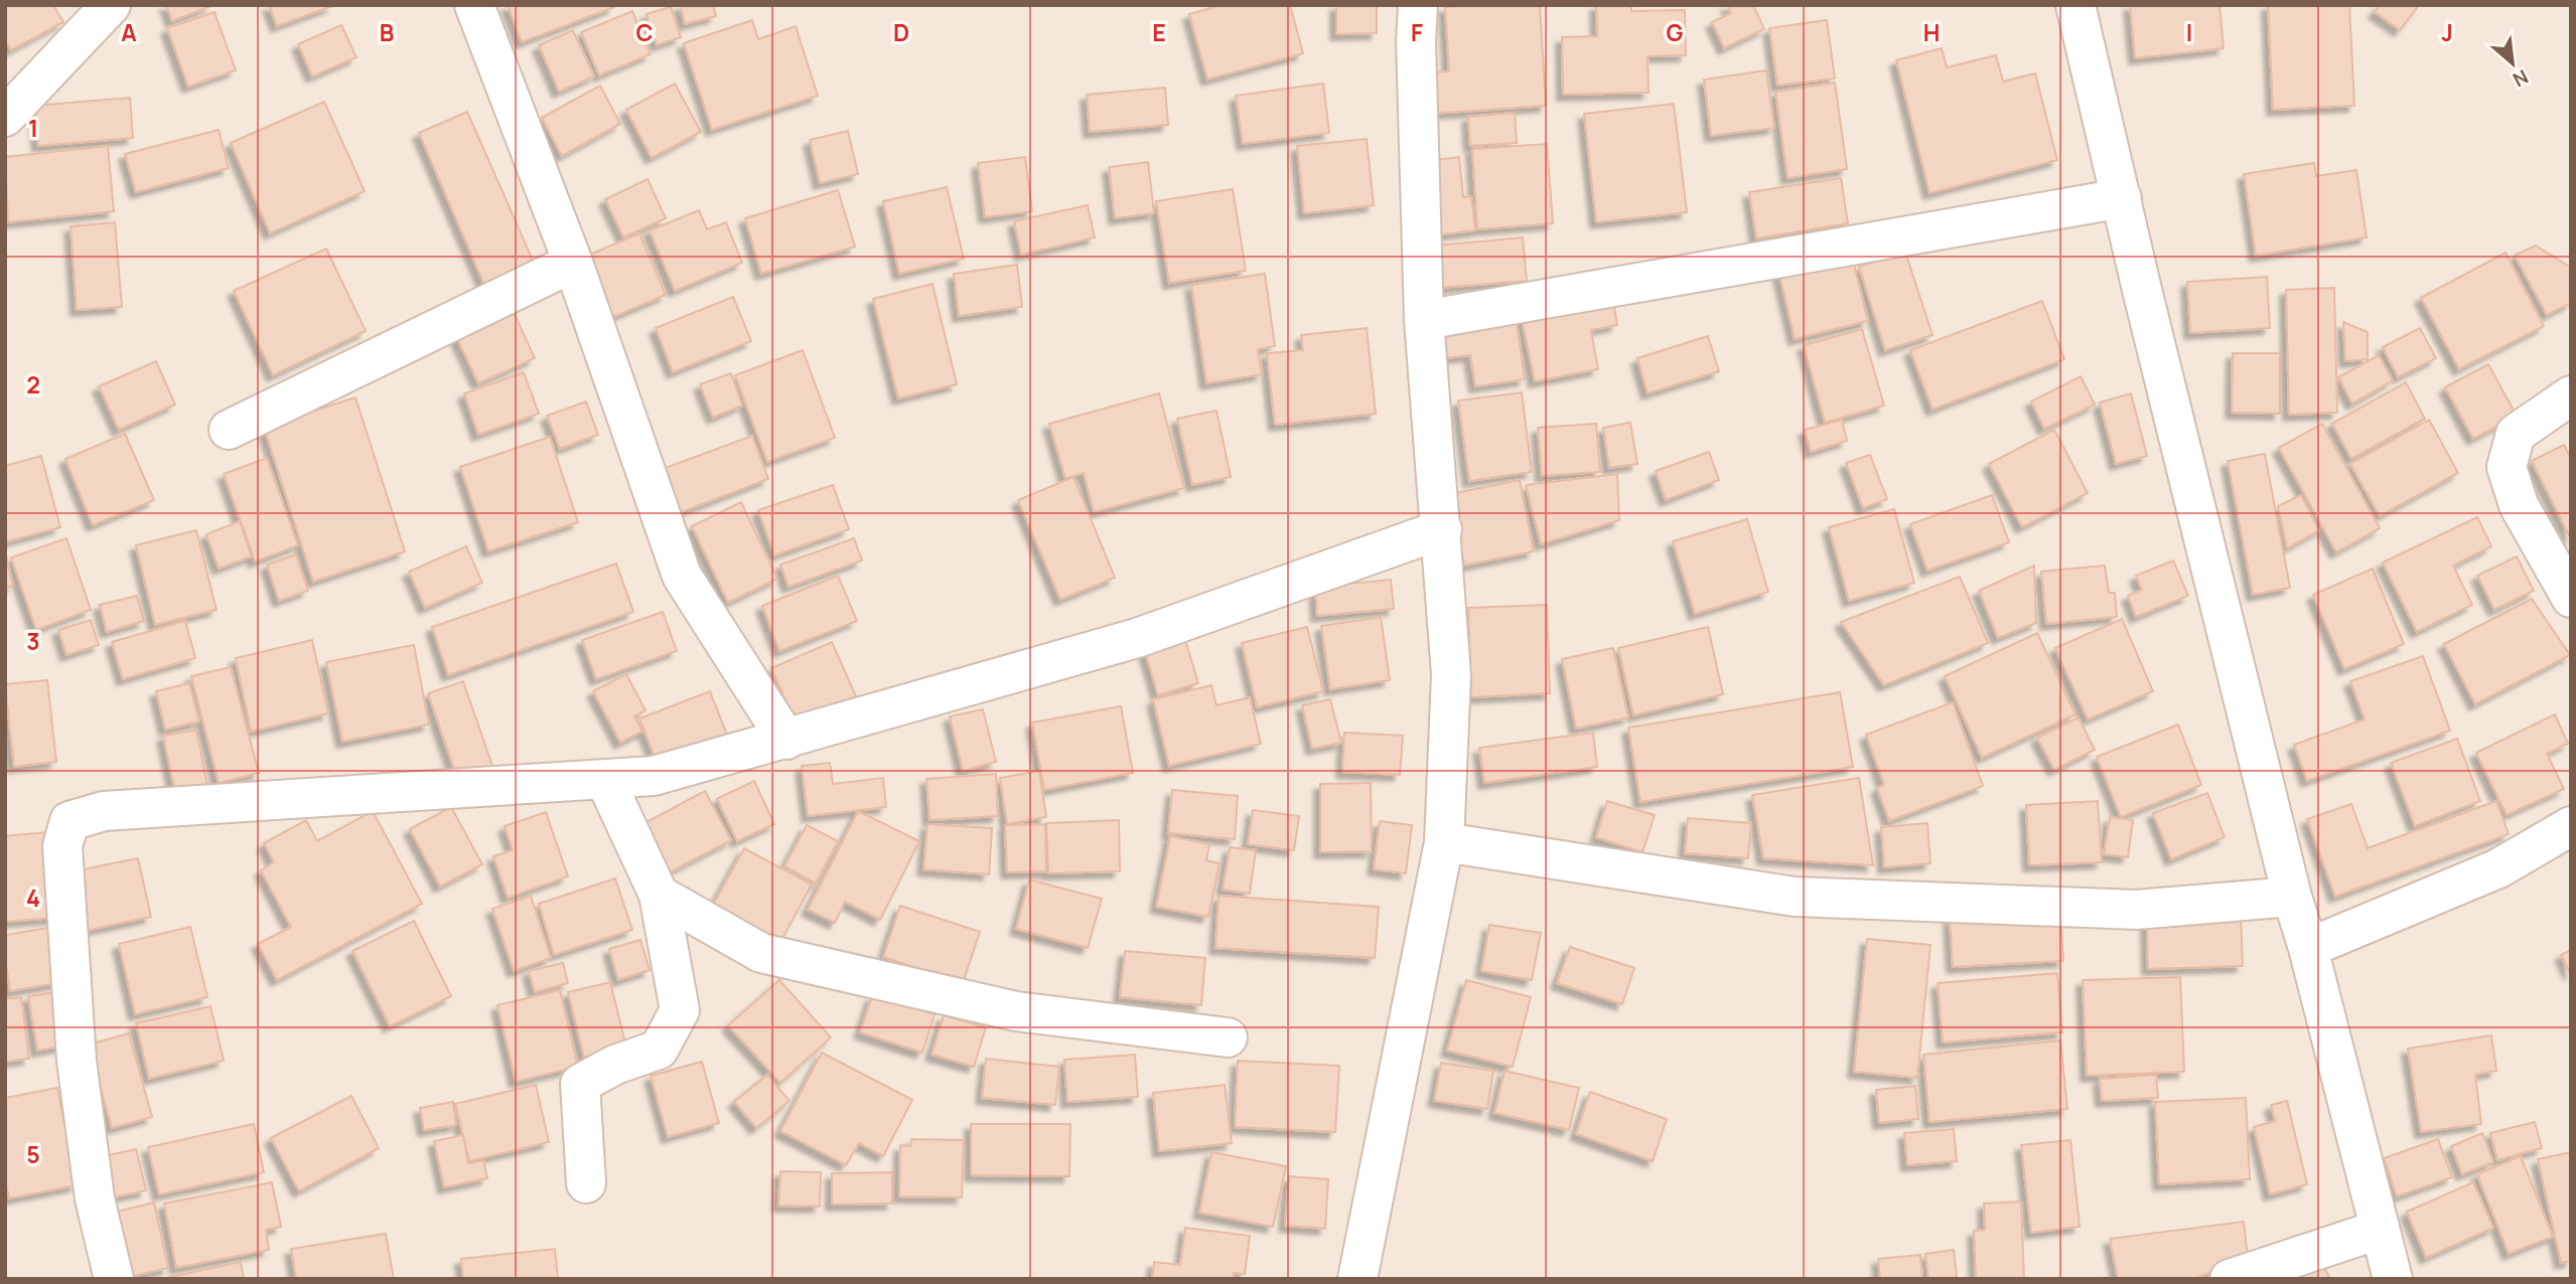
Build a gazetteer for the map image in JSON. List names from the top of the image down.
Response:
{
  "north": "bottom right",
  "grid": {
    "columns": [
      "A",
      "B",
      "C",
      "D",
      "E",
      "F",
      "G",
      "H",
      "I",
      "J"
    ],
    "rows": [
      "1",
      "2",
      "3",
      "4",
      "5"
    ]
  }
}
